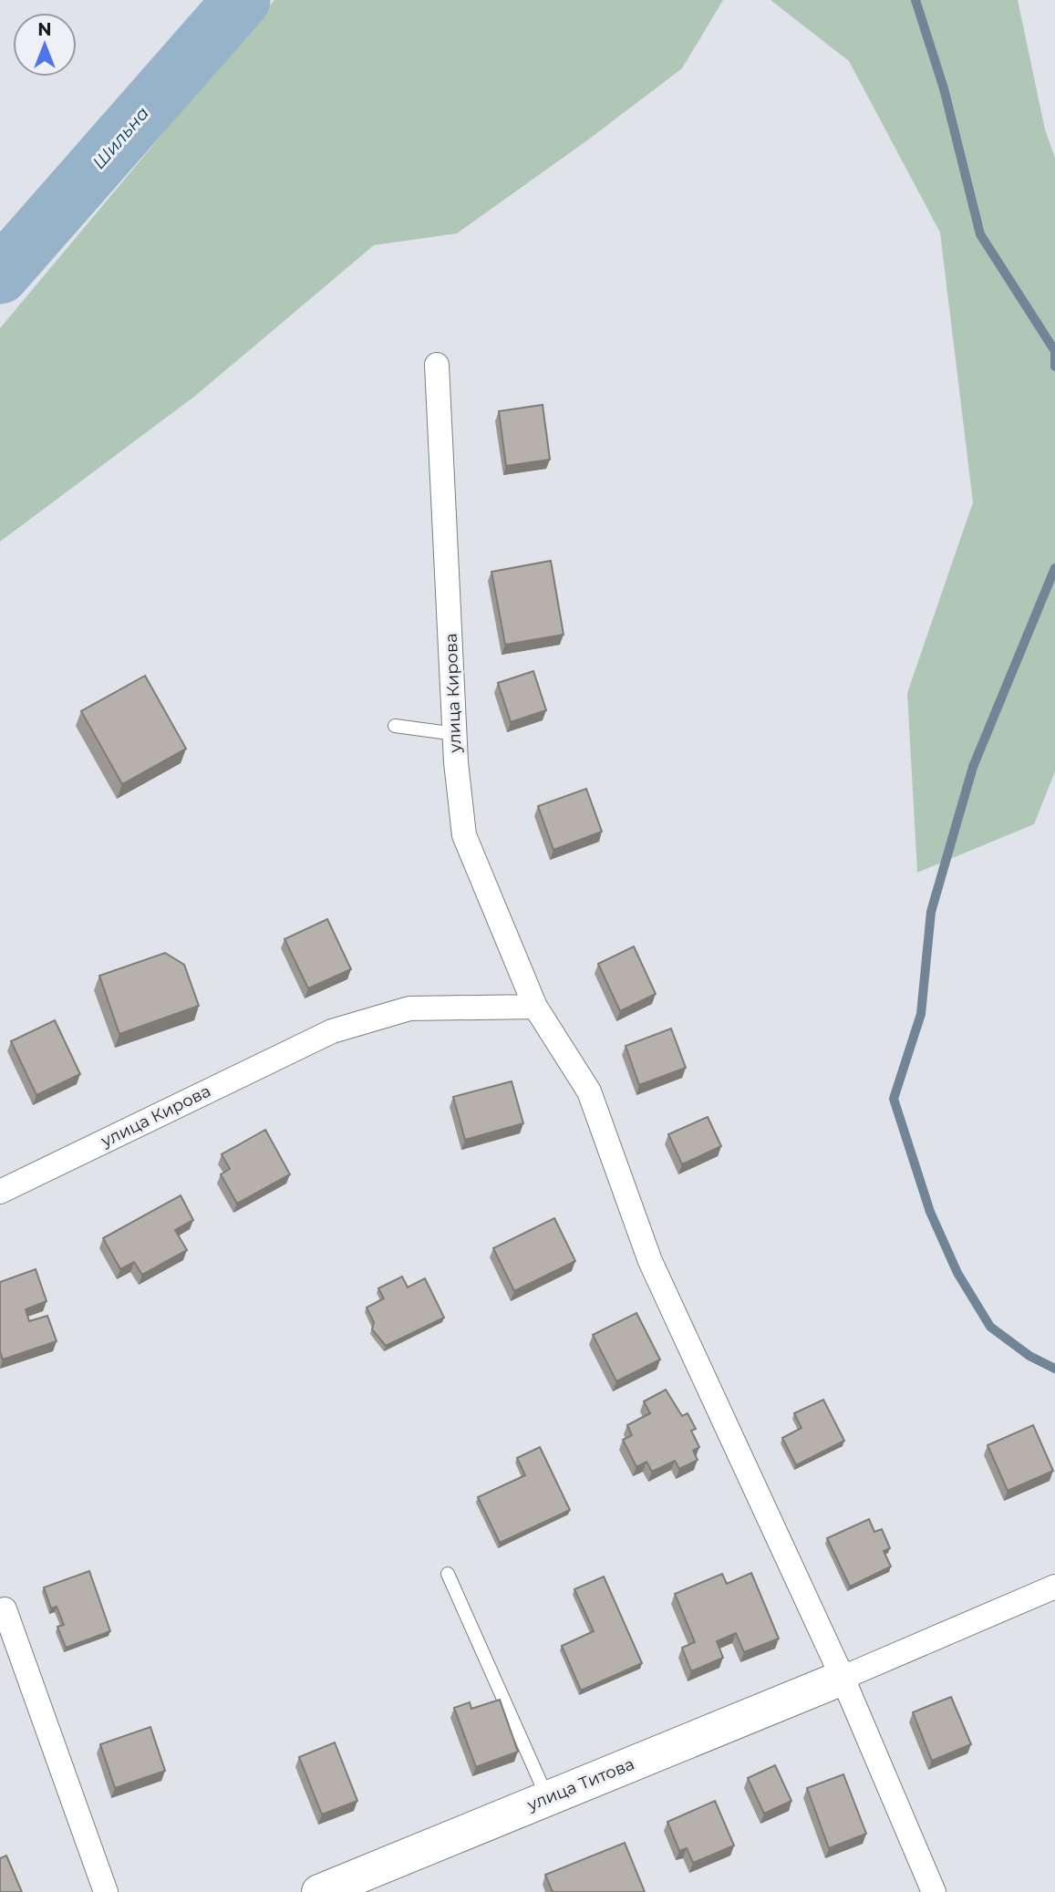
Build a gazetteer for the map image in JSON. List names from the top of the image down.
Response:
{
  "streets": {
    "street": ["улица Кирова", "улица Титова"]
  },
  "crossings": [
    ["улица Кирова", "улица Титова"]
  ],
  "water": ["Шильна"],
  "north": "top"
}
